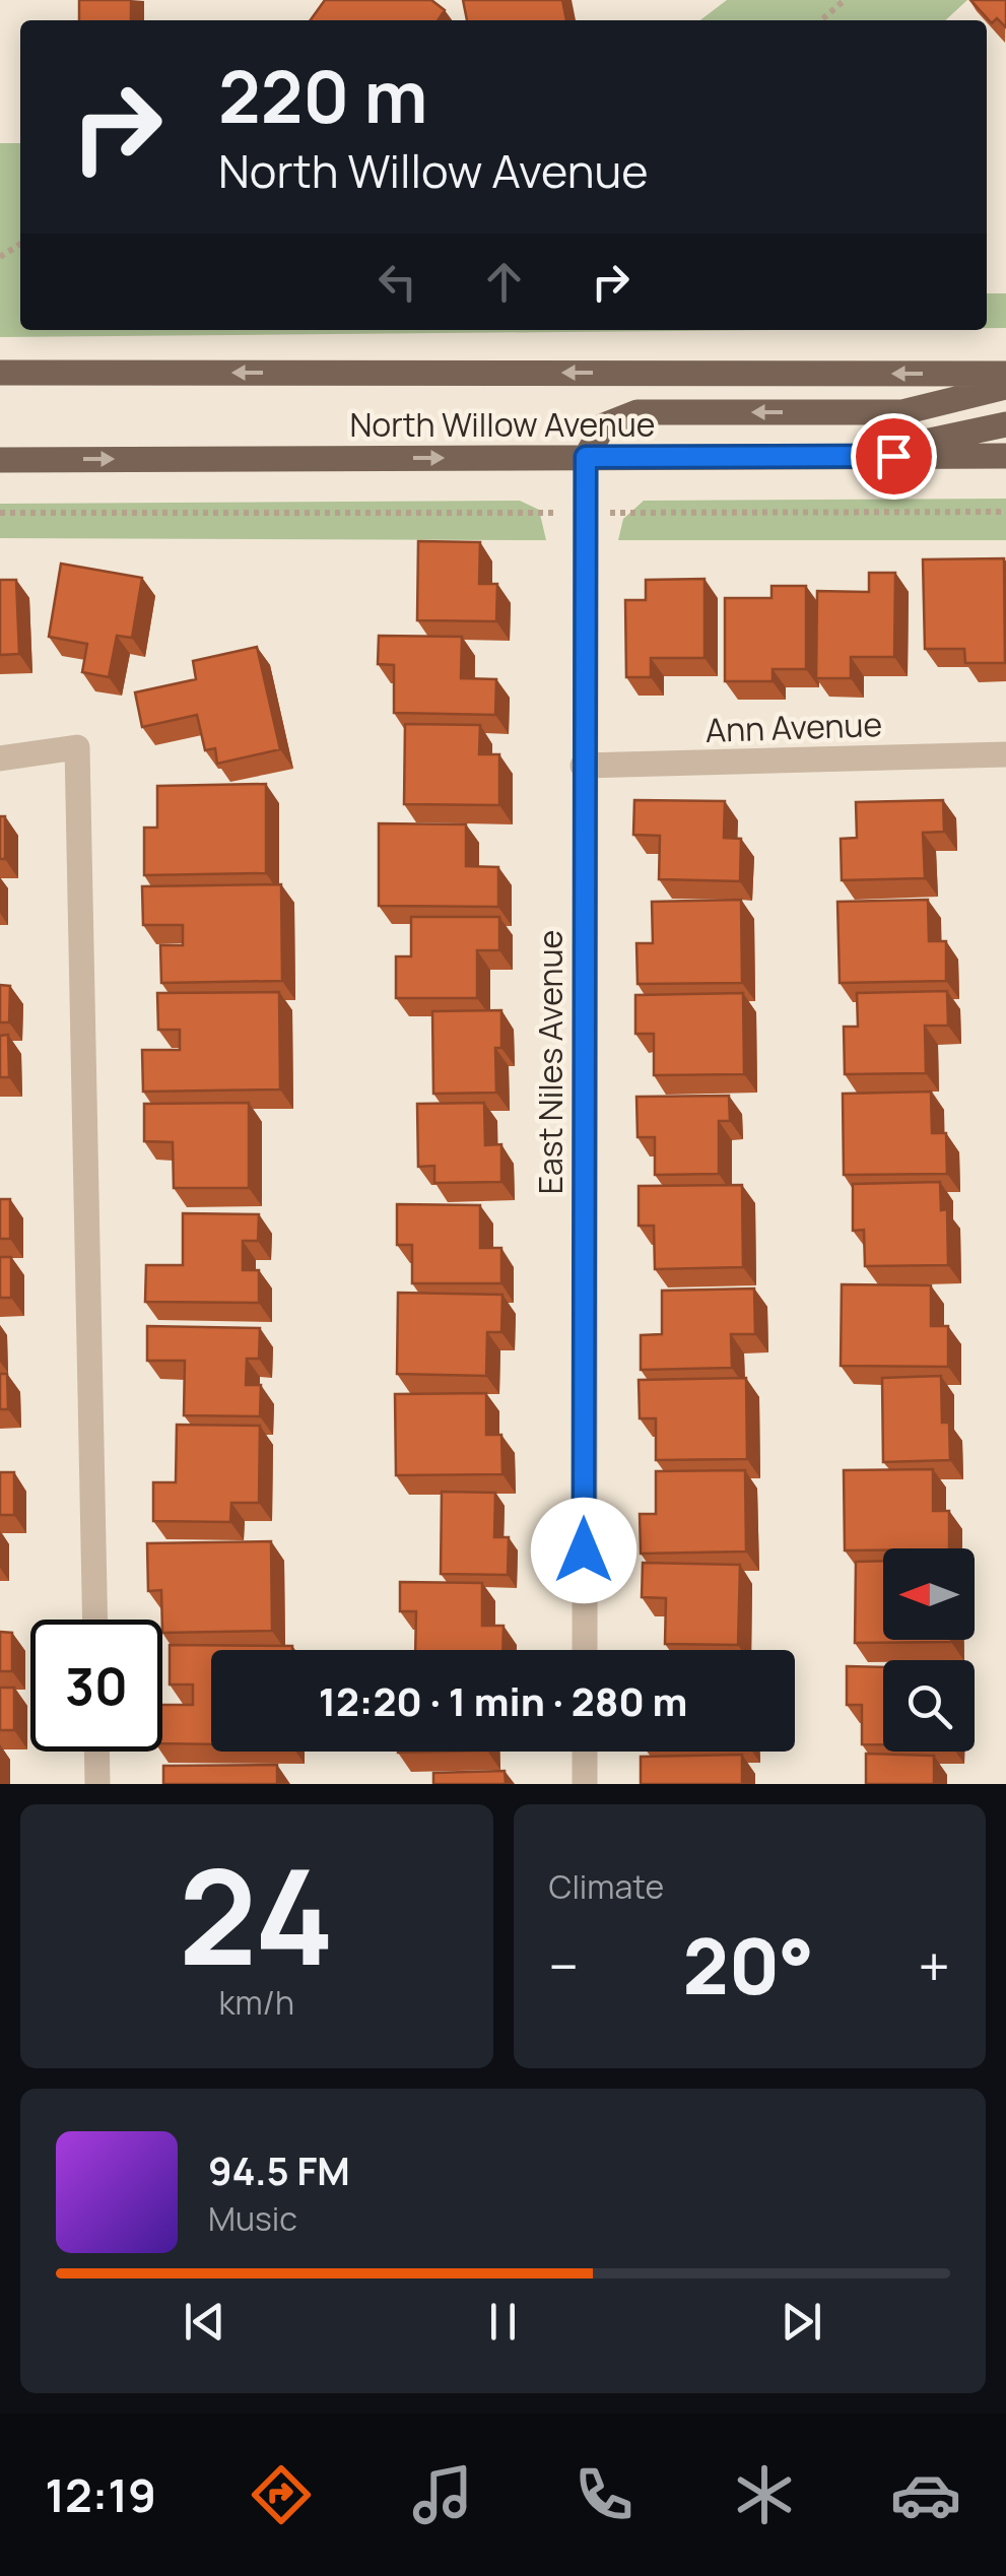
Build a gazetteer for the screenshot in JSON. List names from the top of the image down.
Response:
{
  "streets": {
    "main road": ["North Willow Avenue"],
    "street": ["Ann Avenue", "East Niles Avenue"]
  },
  "crossings": [
    ["North Willow Avenue", "East Niles Avenue"],
    ["Ann Avenue", "East Niles Avenue"]
  ],
  "north": "left",
  "page": {
    "turn": ["220 m", "North Willow Avenue"],
    "limit": "30",
    "trip": "12:20 · 1 min · 280 m",
    "tile": [
      ["24", "km/h"],
      "Climate"
    ],
    "heat": ["−", "20°", "+"],
    "song": ["94.5 FM", "Music"],
    "tabs": "12:19"
  }
}
